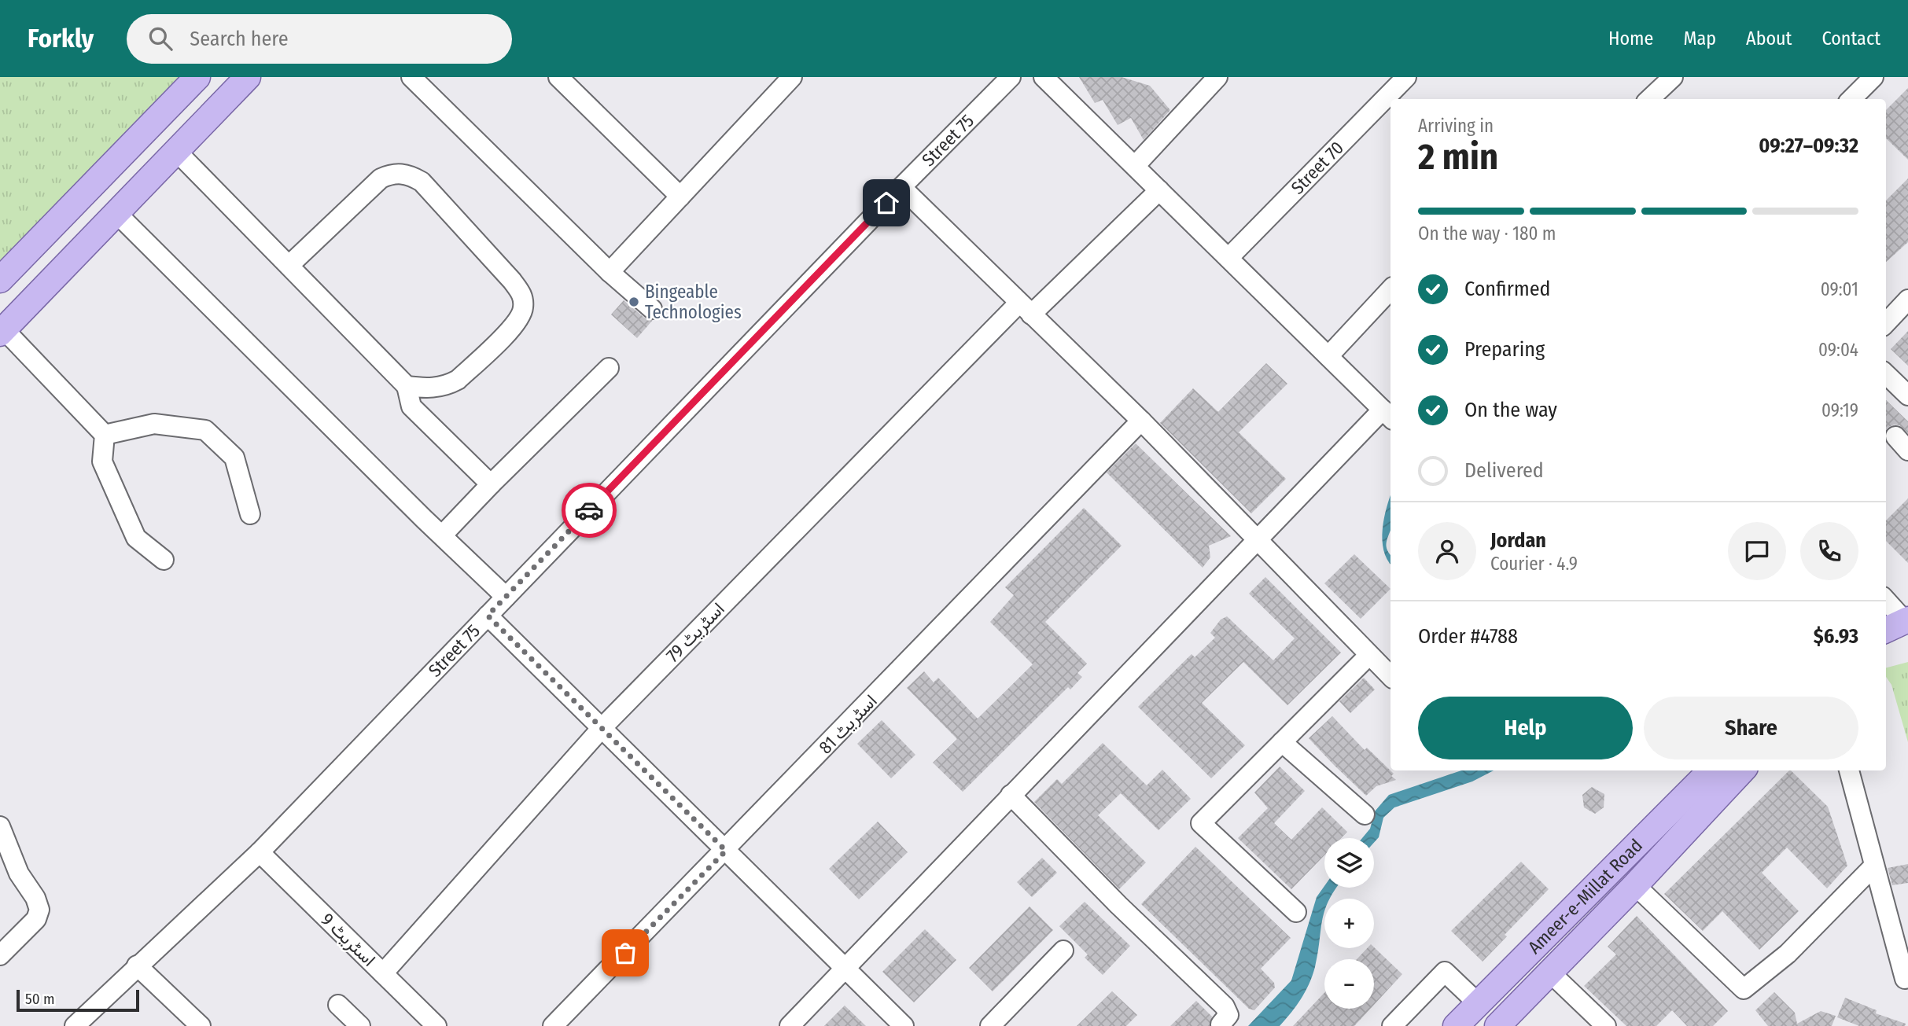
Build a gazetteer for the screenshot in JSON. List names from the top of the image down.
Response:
{
  "streets": {
    "main road": ["Ameer-e-Millat Road"],
    "street": [
      "Street 75",
      "Street 70",
      "اسٹریٹ 79",
      "اسٹریٹ 81",
      "اسٹریٹ 9"
    ]
  },
  "crossings": [
    ["Street 75", "اسٹریٹ 9"],
    ["اسٹریٹ 79", "اسٹریٹ 9"]
  ],
  "places": ["Bingeable Technologies"],
  "scale_bar": "50 m",
  "page": {
    "header": "Forkly",
    "search": "Search here",
    "nav": [
      "Home",
      "Map",
      "About",
      "Contact"
    ],
    "heading": ["2 min", "Arriving in", "09:27–09:32"],
    "panel": [
      "Jordan",
      "Courier · 4.9",
      "Order #4788",
      "$6.93"
    ],
    "bar": "On the way · 180 m",
    "list": [
      ["Confirmed", "09:01"],
      ["Preparing", "09:04"],
      ["On the way", "09:19"],
      "Delivered"
    ],
    "buttons": ["Help", "Share"],
    "map_buttons": ["+", "−"],
    "scale": "50 m"
  }
}
